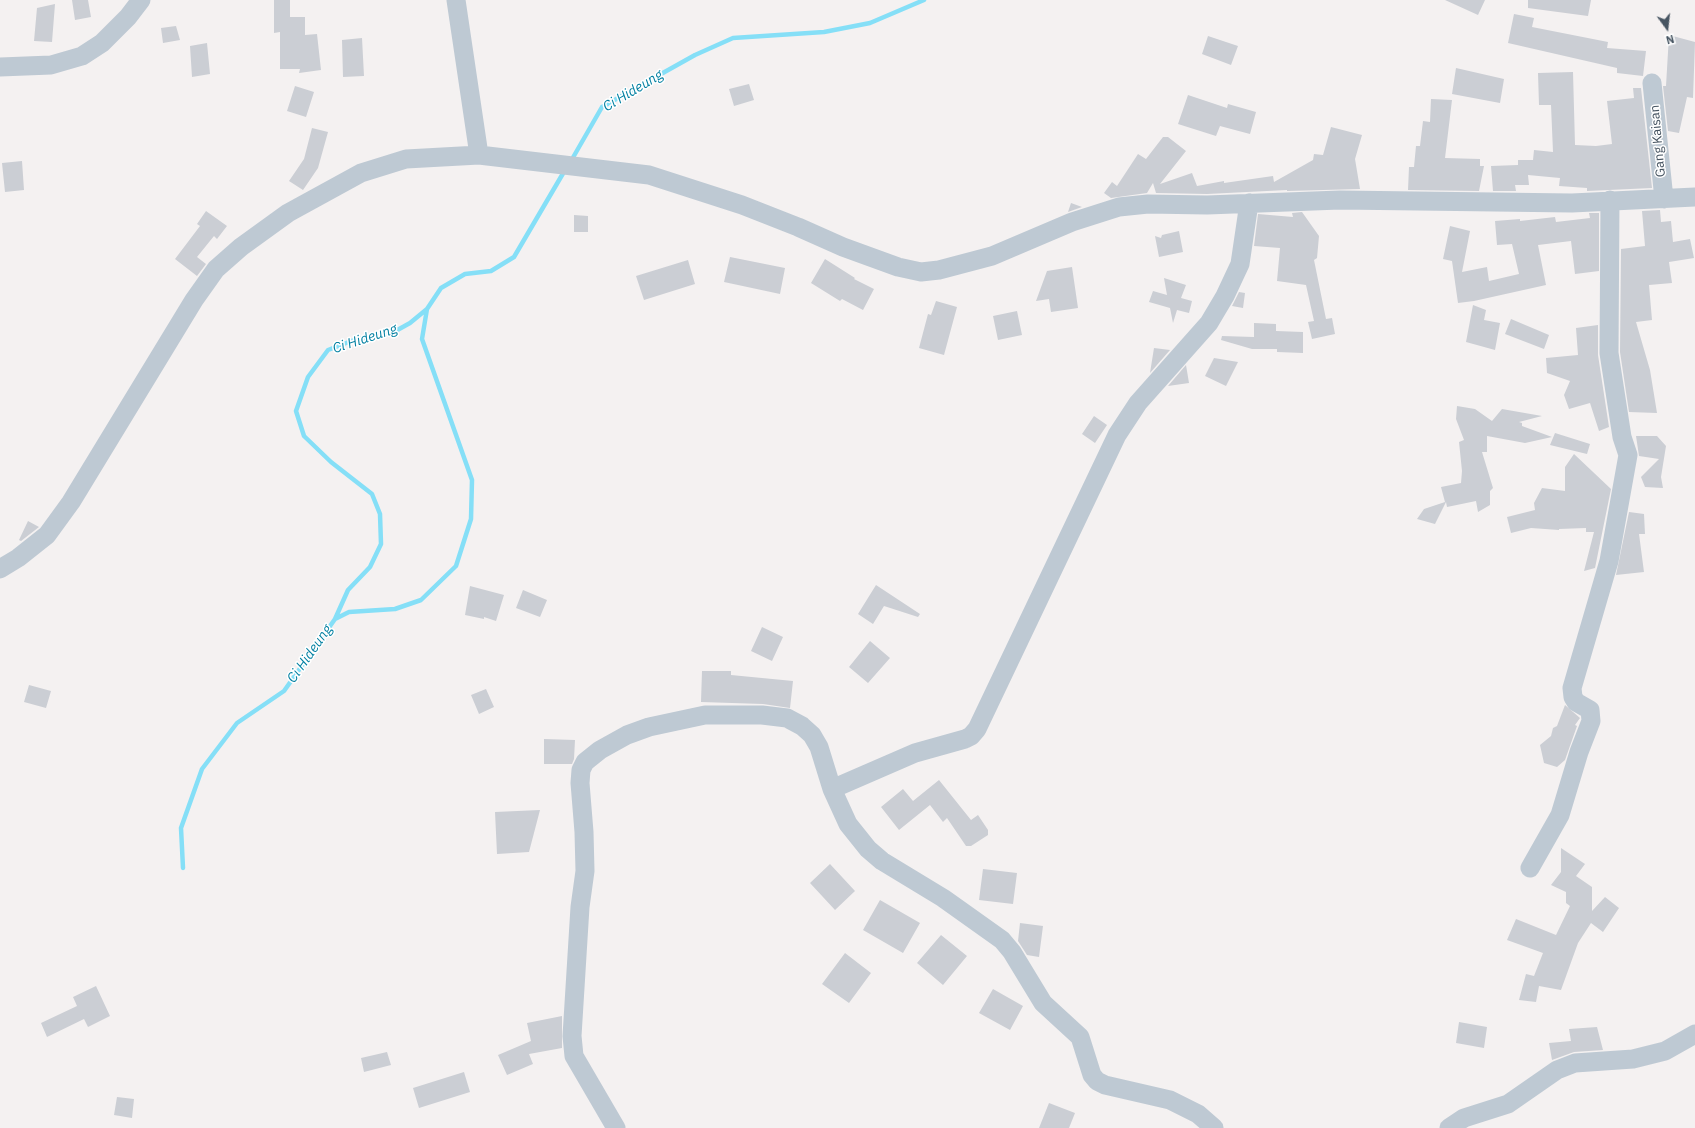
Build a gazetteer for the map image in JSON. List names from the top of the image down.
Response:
{
  "streets": {
    "street": ["Gang Kaisan"]
  },
  "water": ["Ci Hideung"],
  "north": "bottom"
}
